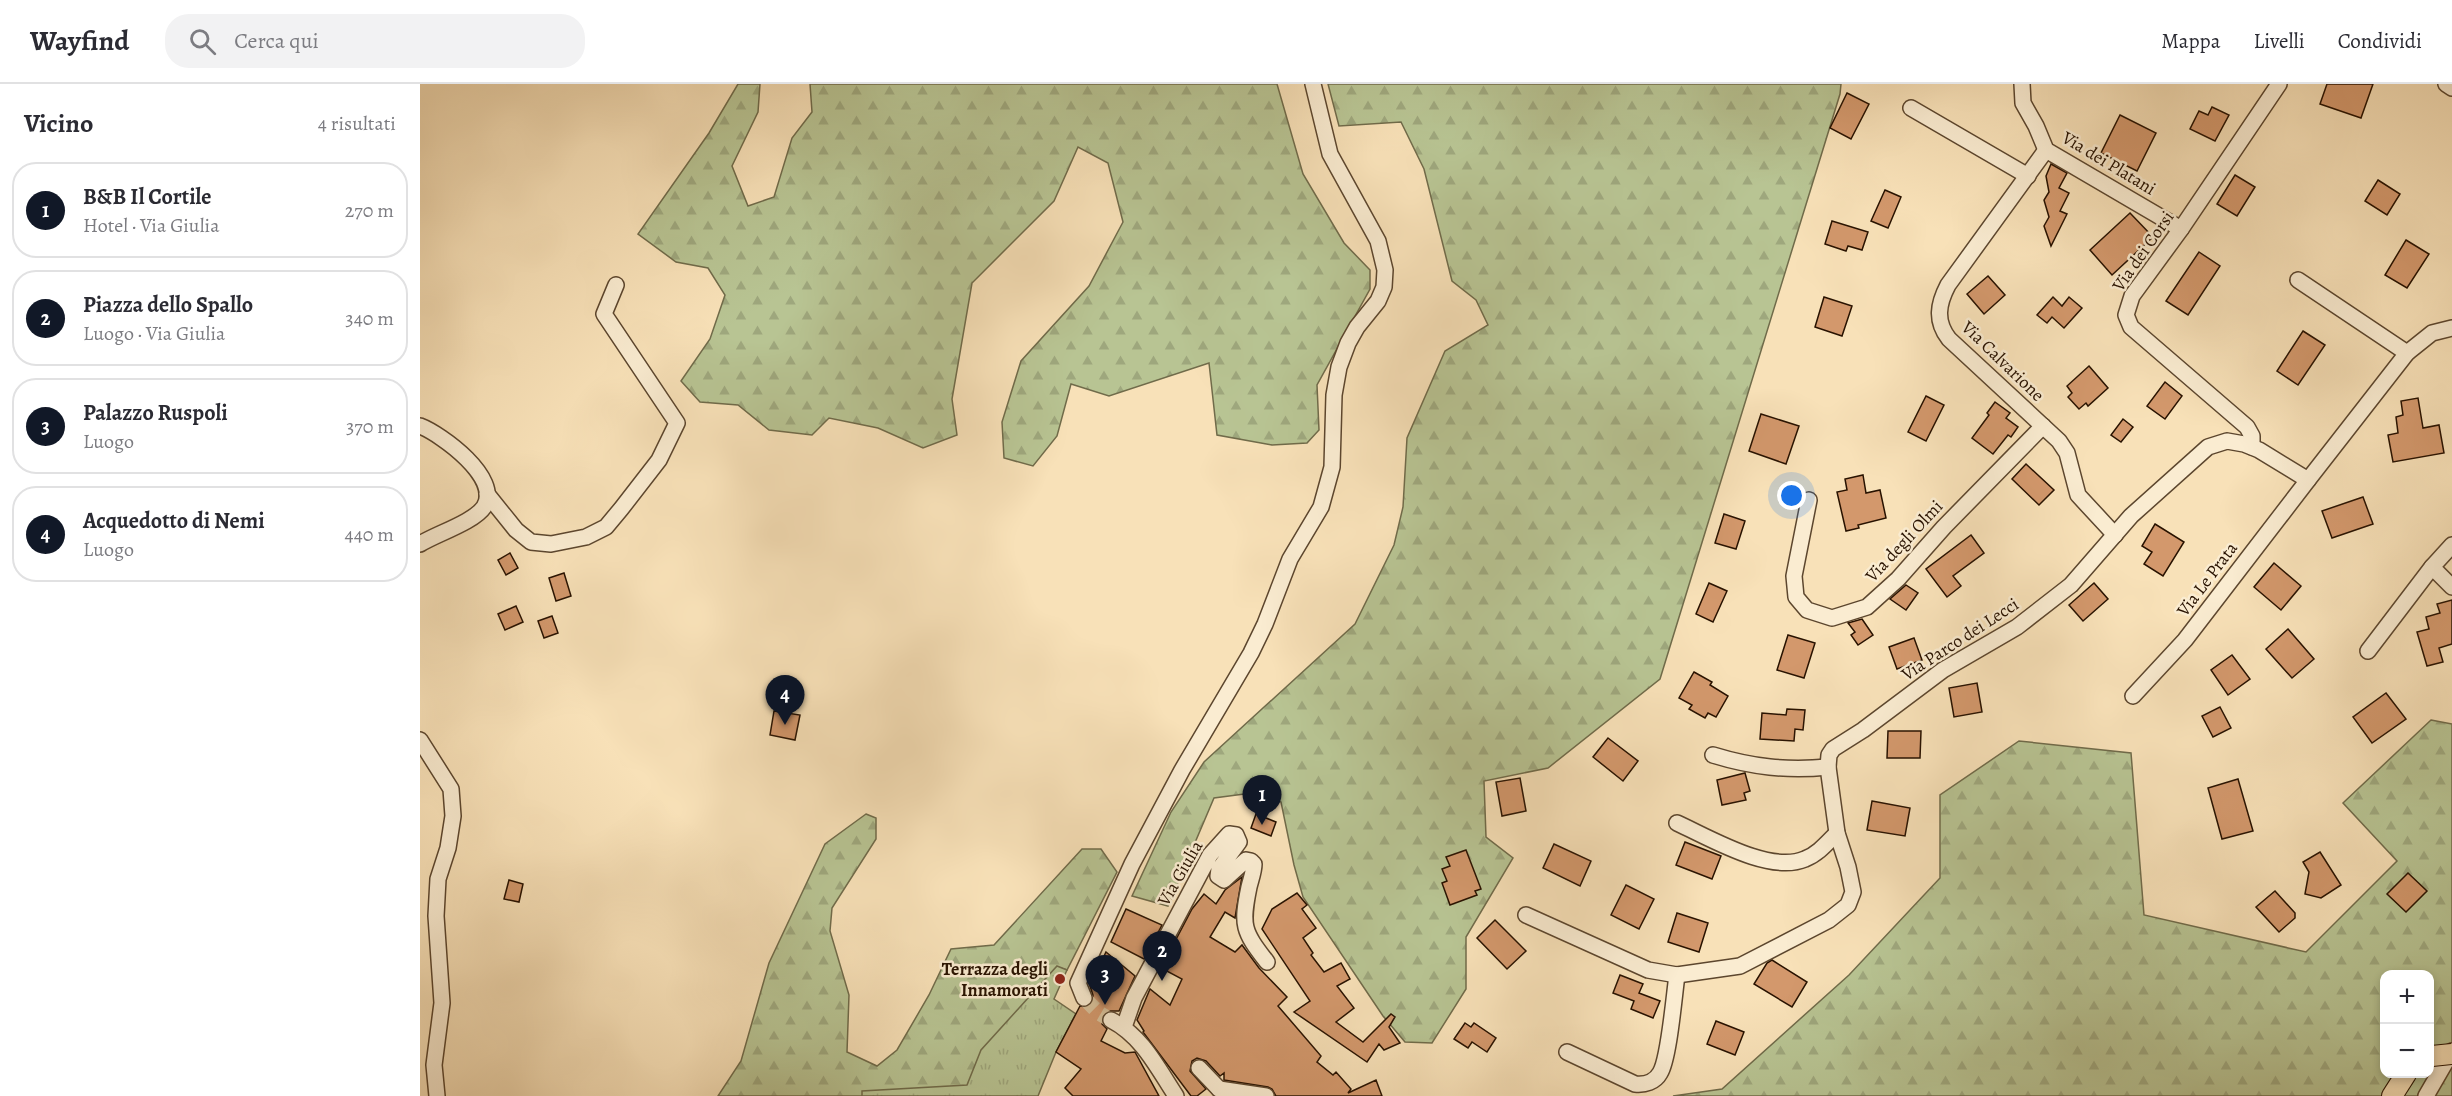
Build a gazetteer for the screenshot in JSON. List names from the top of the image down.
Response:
{
  "streets": {
    "street": [
      "Via dei Platani",
      "Via dei Corsi",
      "Via Calvarione",
      "Via degli Olmi",
      "Via Le Prata",
      "Via Parco dei Lecci",
      "Via Giulia"
    ]
  },
  "crossings": [
    ["Via dei Platani", "Via dei Corsi"],
    ["Via dei Platani", "Via Calvarione"],
    ["Via dei Corsi", "Via Parco dei Lecci"],
    ["Via Calvarione", "Via degli Olmi"],
    ["Via Calvarione", "Via Parco dei Lecci"],
    ["Via Le Prata", "Via Parco dei Lecci"]
  ],
  "places": ["Terrazza degli Innamorati"],
  "page": {
    "header": "Wayfind",
    "search": "Cerca qui",
    "nav": ["Mappa", "Livelli", "Condividi"],
    "heading": ["Vicino", "4 risultati"],
    "list": [
      {
        "mark": "1",
        "name": "B&B Il Cortile",
        "note": "Hotel · Via Giulia",
        "value": "270 m"
      },
      {
        "mark": "2",
        "name": "Piazza dello Spallo",
        "note": "Luogo · Via Giulia",
        "value": "340 m"
      },
      {
        "mark": "3",
        "name": "Palazzo Ruspoli",
        "note": "Luogo",
        "value": "370 m"
      },
      {
        "mark": "4",
        "name": "Acquedotto di Nemi",
        "note": "Luogo",
        "value": "440 m"
      }
    ],
    "pins": [
      "4",
      "1",
      "2",
      "3"
    ],
    "map_buttons": ["+", "−"]
  }
}
